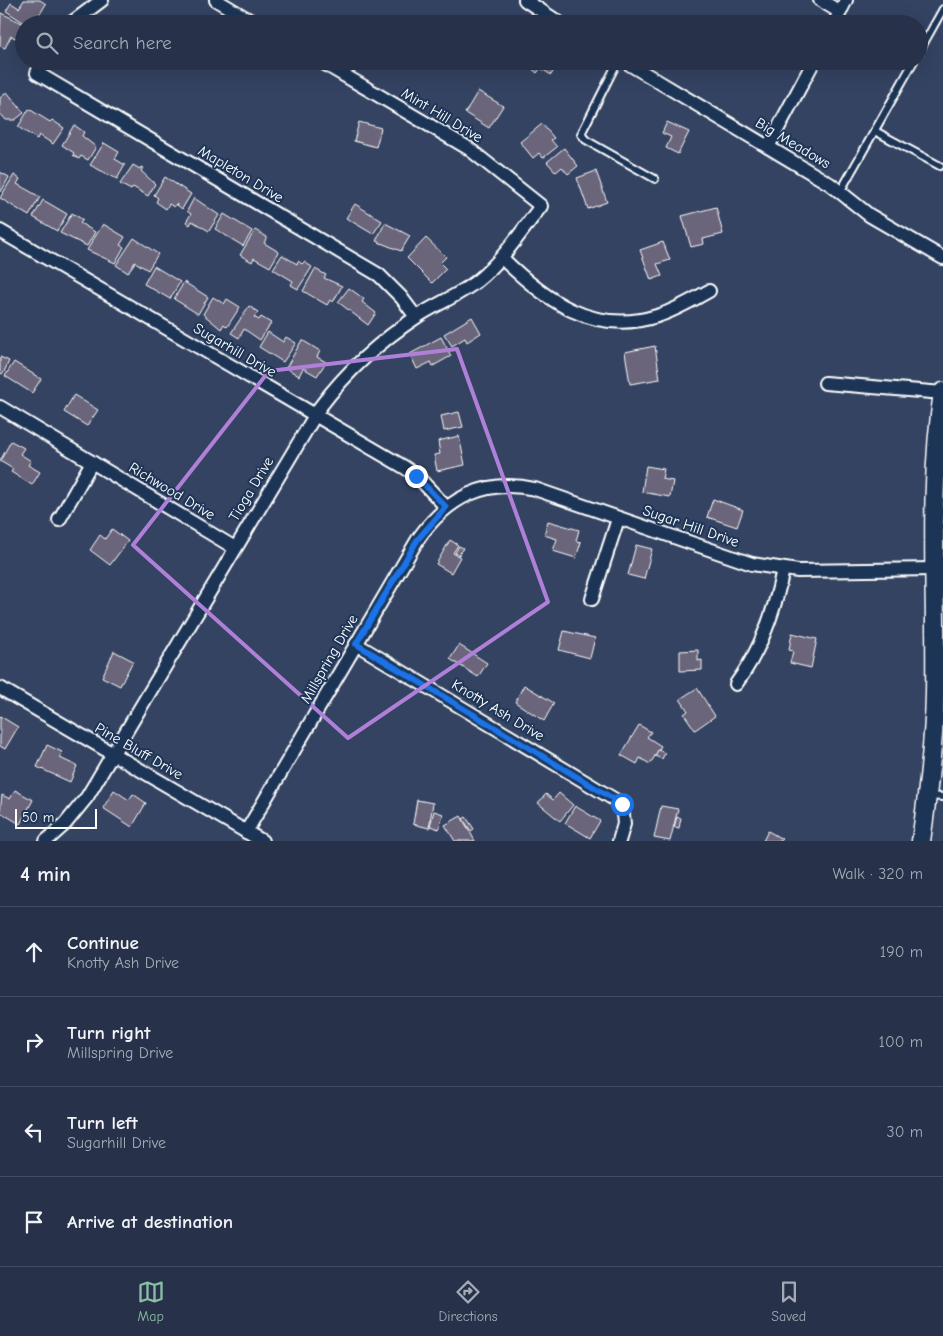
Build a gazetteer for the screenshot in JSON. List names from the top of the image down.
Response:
{
  "streets": {
    "street": [
      "Mint Hill Drive",
      "Big Meadows",
      "Mapleton Drive",
      "Sugarhill Drive",
      "Tioga Drive",
      "Richwood Drive",
      "Sugar Hill Drive",
      "Millspring Drive",
      "Knotty Ash Drive",
      "Pine Bluff Drive"
    ]
  },
  "crossings": [
    ["Mint Hill Drive", "Tioga Drive"],
    ["Mapleton Drive", "Tioga Drive"],
    ["Sugarhill Drive", "Tioga Drive"],
    ["Sugarhill Drive", "Sugar Hill Drive"],
    ["Sugarhill Drive", "Millspring Drive"],
    ["Tioga Drive", "Richwood Drive"],
    ["Tioga Drive", "Pine Bluff Drive"],
    ["Sugar Hill Drive", "Millspring Drive"],
    ["Millspring Drive", "Knotty Ash Drive"],
    ["Millspring Drive", "Pine Bluff Drive"]
  ],
  "scale_bar": "50 m",
  "page": {
    "search": "Search here",
    "scale": "50 m",
    "heading": ["4 min", "Walk · 320 m"],
    "list": [
      ["Continue", "Knotty Ash Drive", "190 m"],
      ["Turn right", "Millspring Drive", "100 m"],
      ["Turn left", "Sugarhill Drive", "30 m"],
      "Arrive at destination"
    ],
    "nav": ["Map", "Directions", "Saved"]
  }
}
